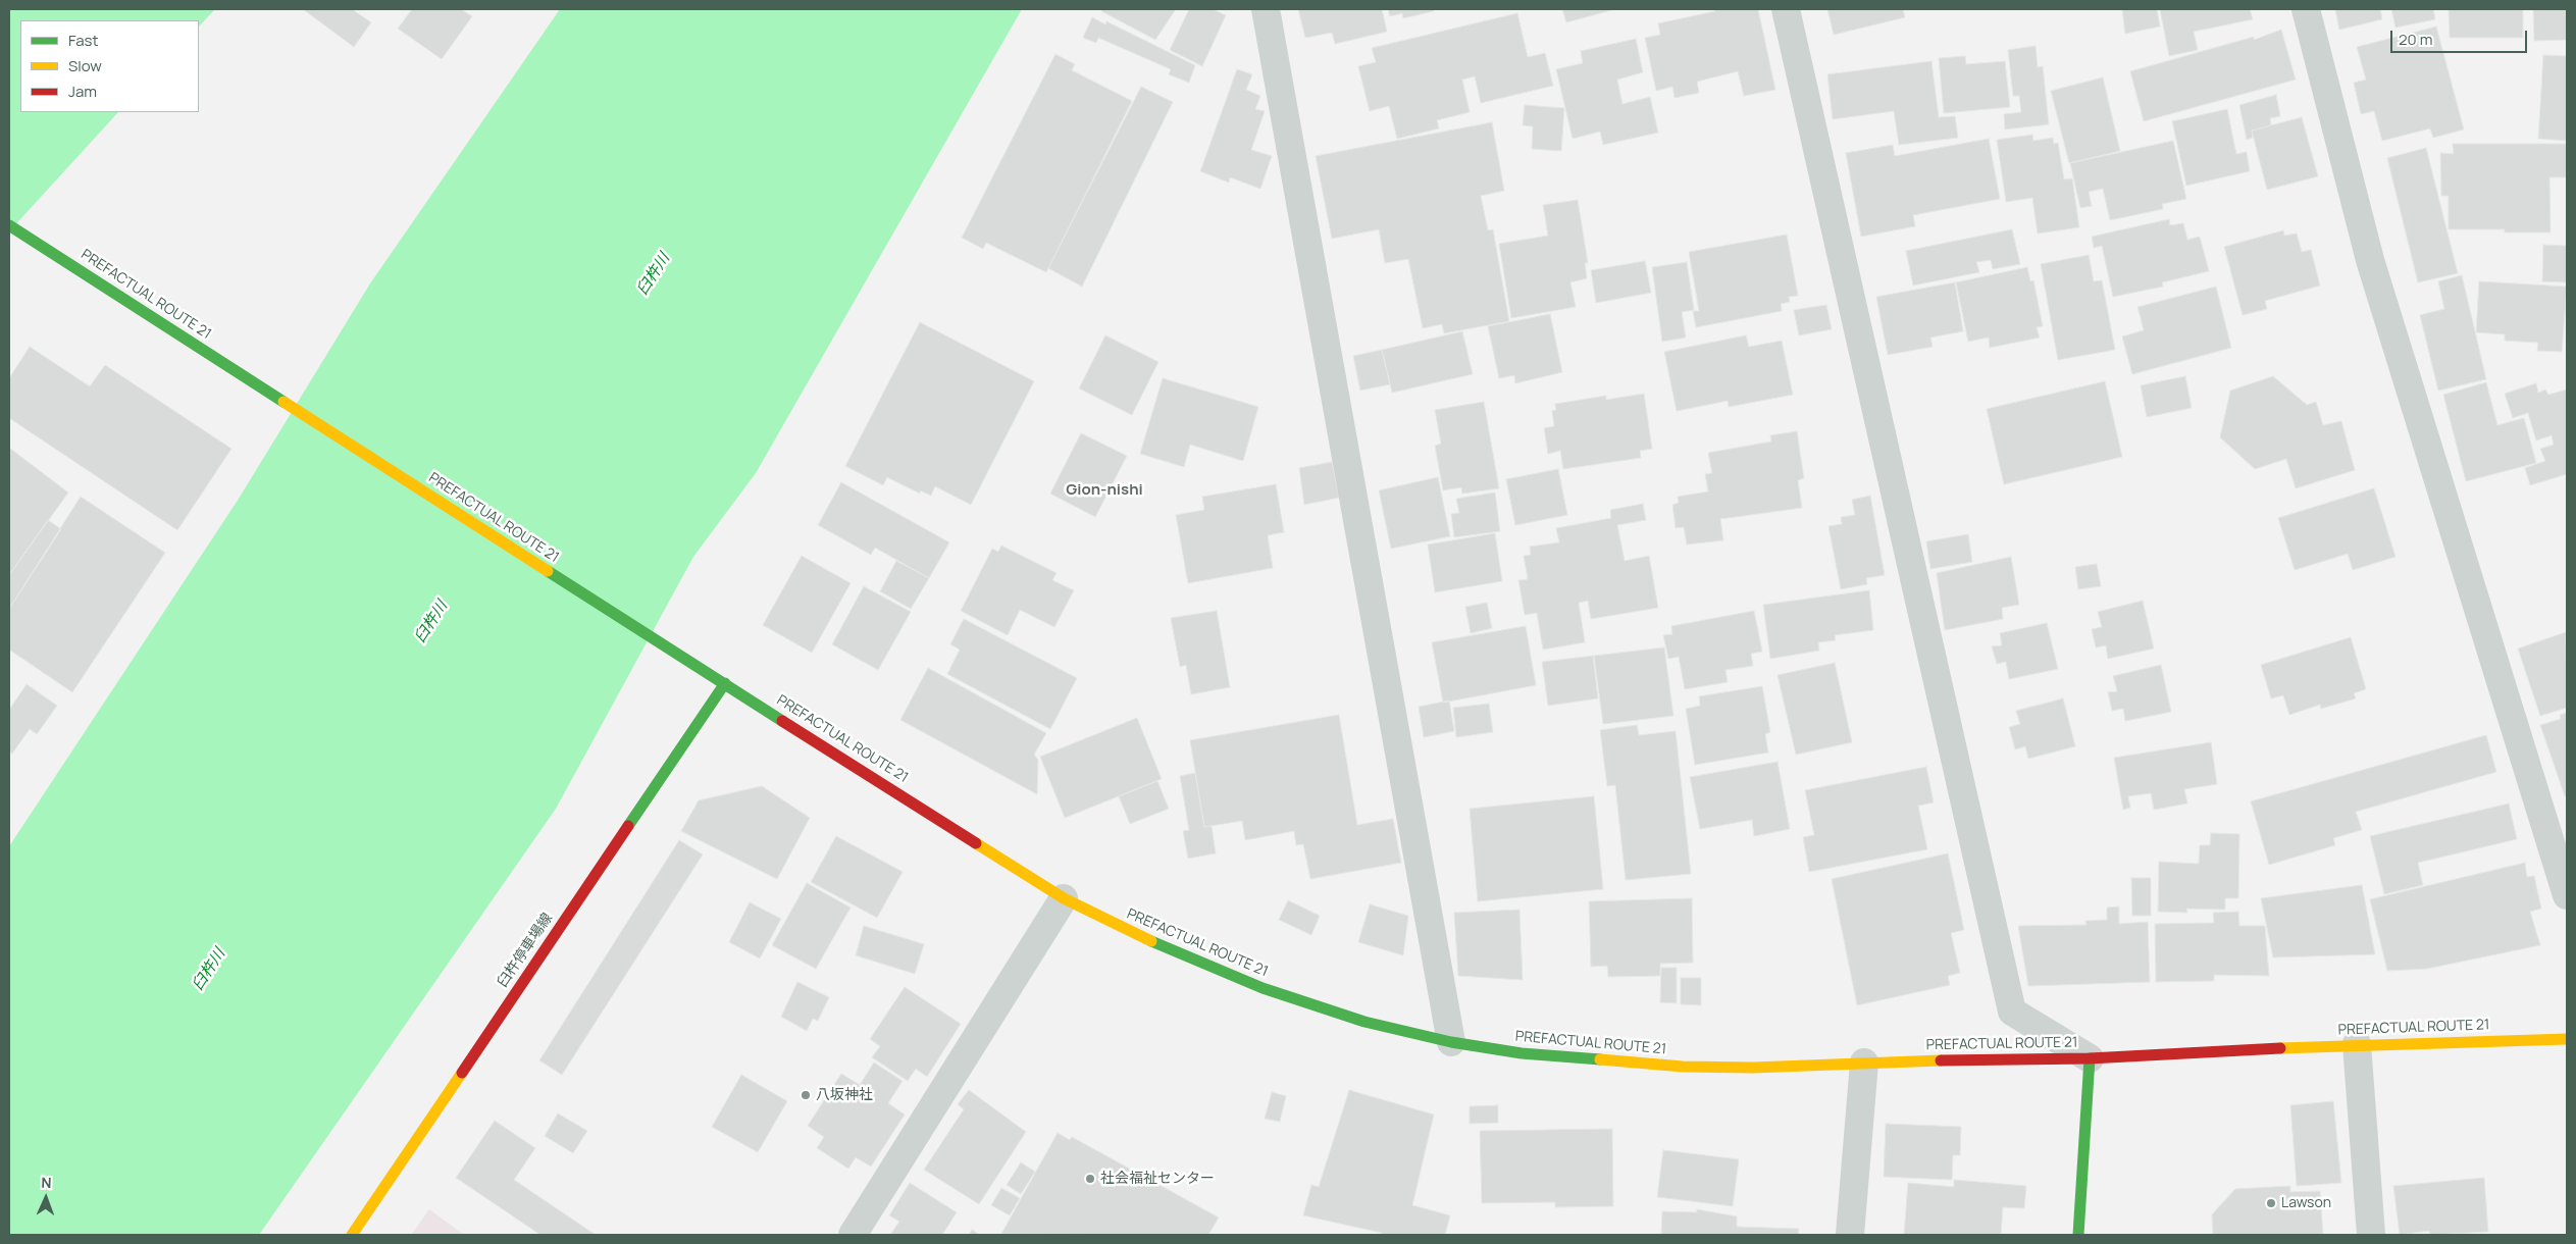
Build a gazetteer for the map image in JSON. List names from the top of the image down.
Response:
{
  "streets": {
    "main road": ["PREFACTUAL ROUTE 21", "臼杵停車場線"]
  },
  "crossings": [
    ["PREFACTUAL ROUTE 21", "臼杵停車場線"]
  ],
  "districts": ["Gion-nishi"],
  "water": ["臼杵川"],
  "places": ["八坂神社", "社会福祉センター", "Lawson"],
  "legend": ["Fast", "Slow", "Jam"],
  "scale_bar": "20 m",
  "north": "top"
}
